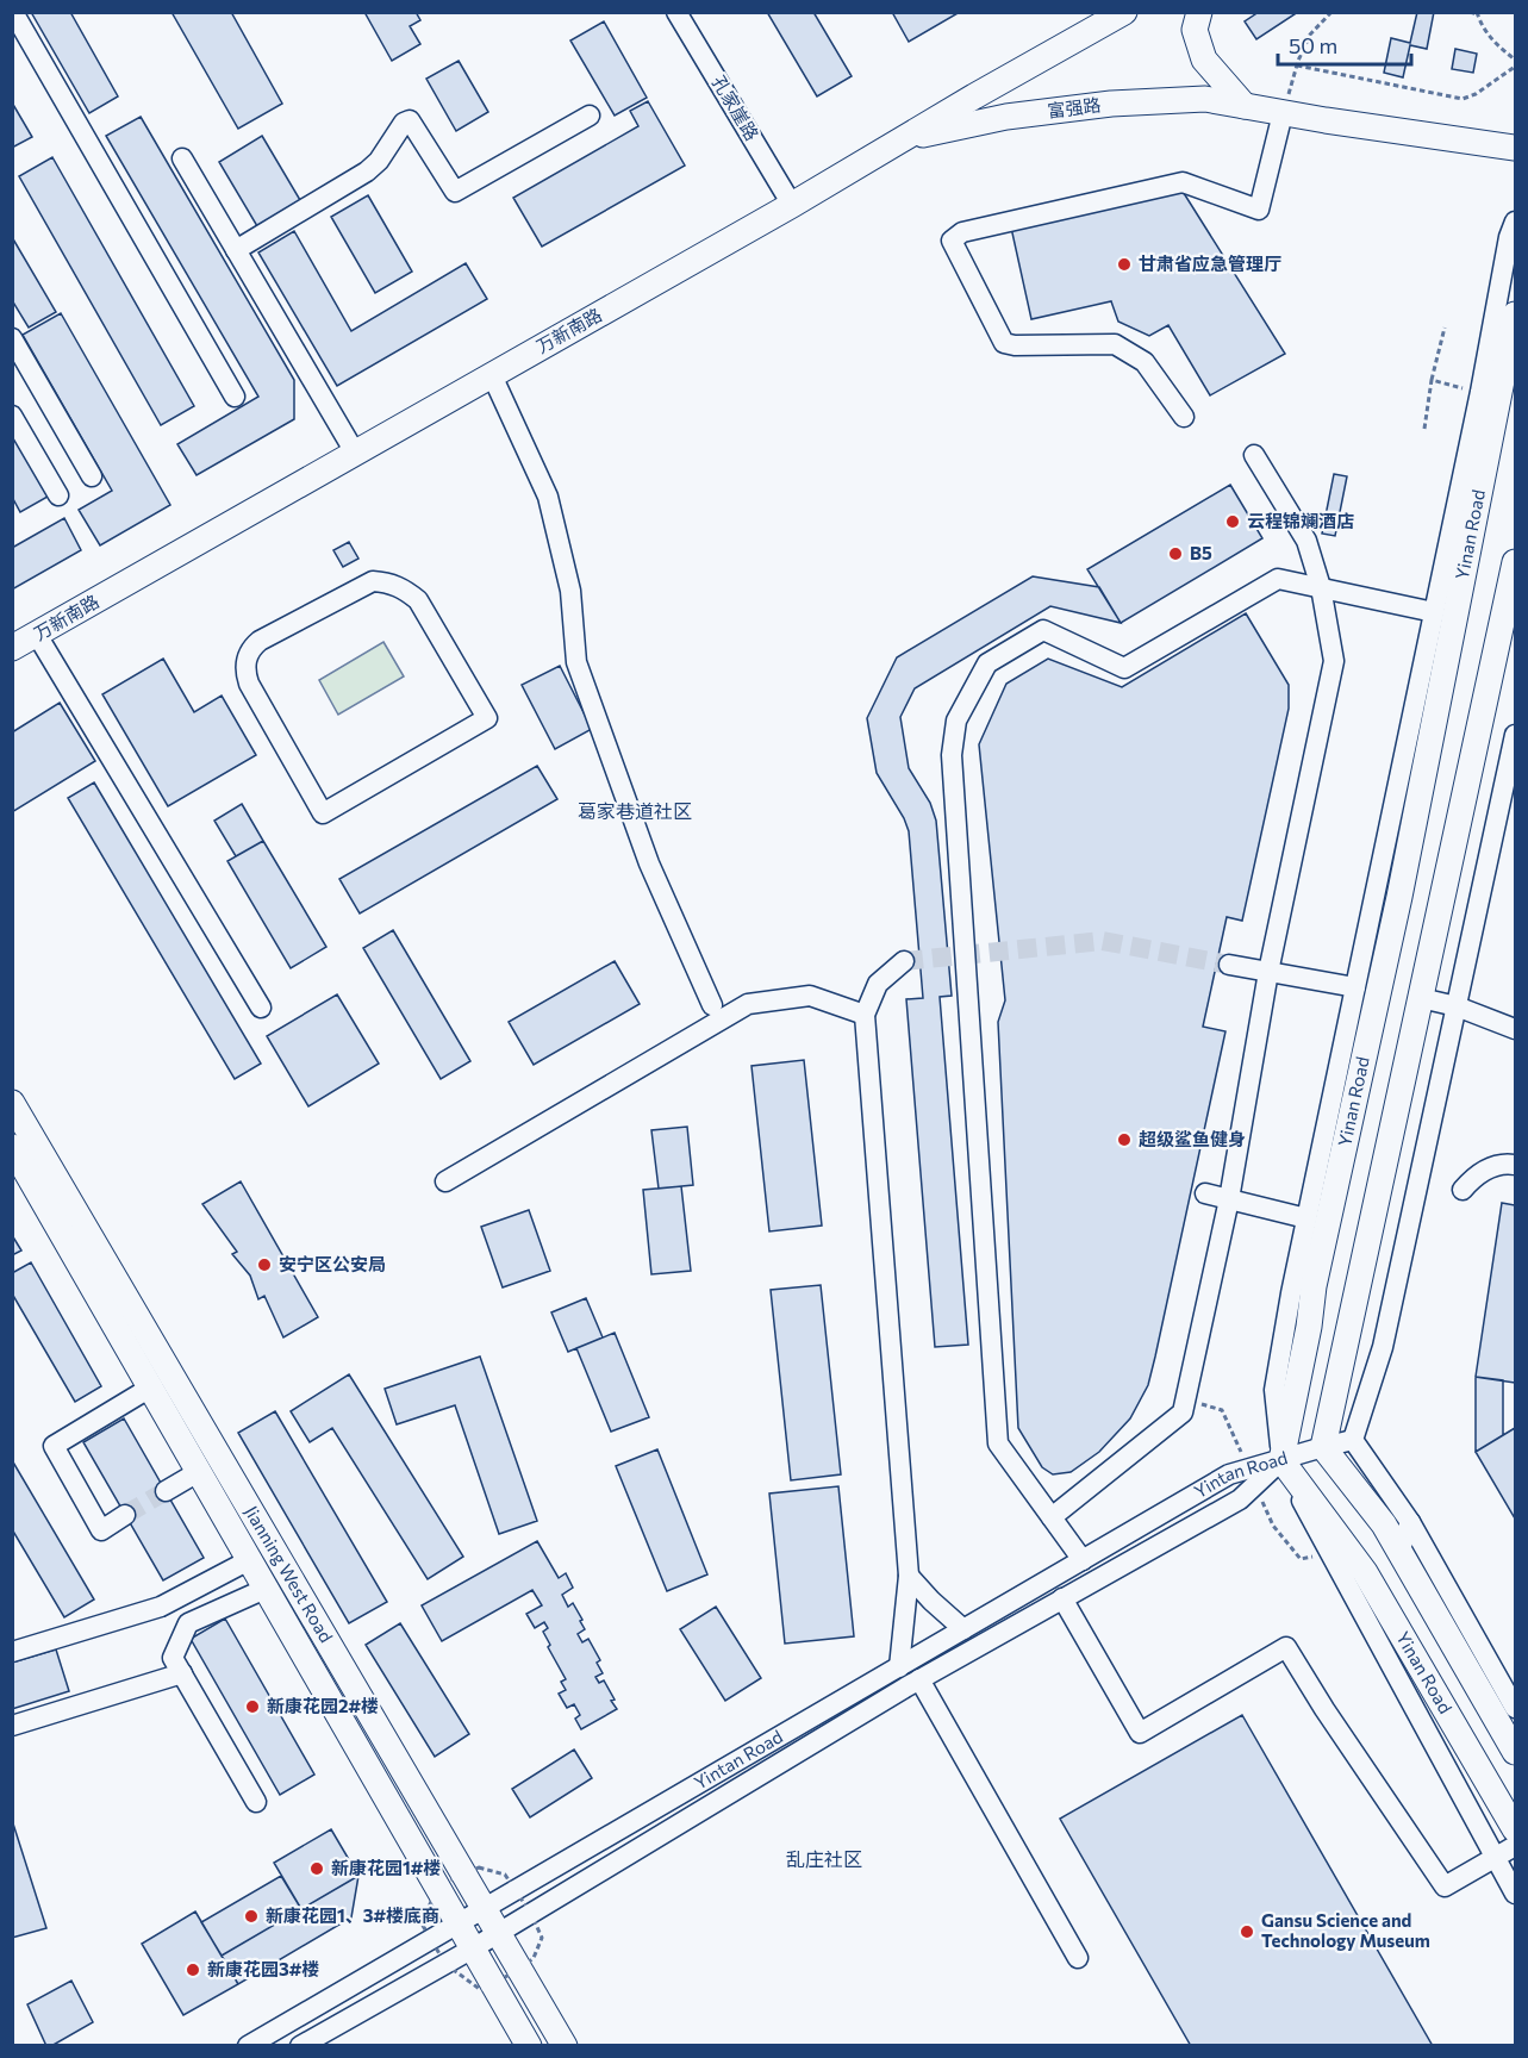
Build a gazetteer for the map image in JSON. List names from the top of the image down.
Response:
{
  "streets": {
    "main road": [
      "富强路",
      "万新南路",
      "Yinan Road",
      "Jianning West Road"
    ],
    "street": ["孔家崖路", "Yintan Road"]
  },
  "crossings": [
    ["孔家崖路", "万新南路"],
    ["富强路", "万新南路"],
    ["Yinan Road", "Yintan Road"],
    ["Yintan Road", "Jianning West Road"]
  ],
  "districts": ["葛家巷道社区", "乱庄社区"],
  "places": [
    "甘肃省应急管理厅",
    "云程锦斓酒店",
    "B5",
    "超级鲨鱼健身",
    "安宁区公安局",
    "新康花园2#楼",
    "新康花园1#楼",
    "新康花园1、3#楼底商",
    "Gansu Science and Technology Museum",
    "新康花园3#楼"
  ],
  "scale_bar": "50 m"
}
